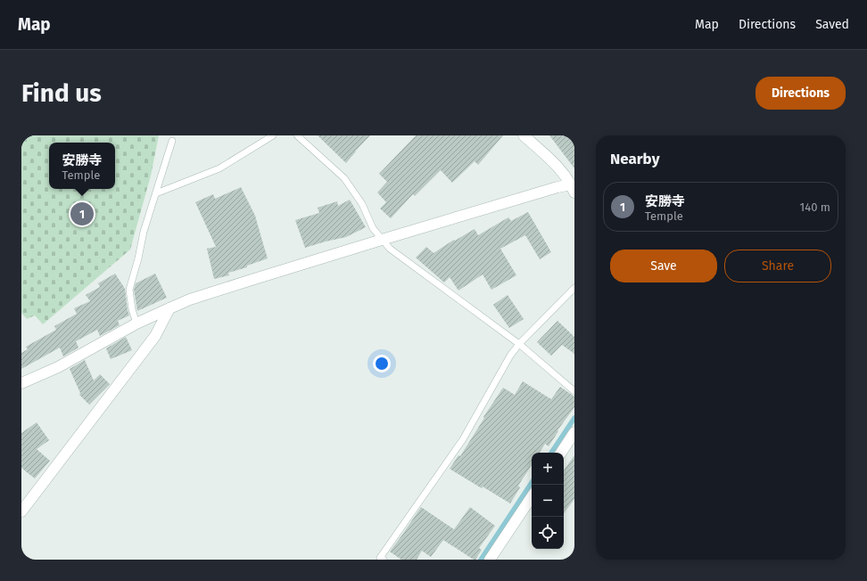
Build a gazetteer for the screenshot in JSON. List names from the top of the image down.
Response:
{
  "page": {
    "header": "Map",
    "nav": ["Map", "Directions", "Saved"],
    "buttons": [
      "Directions",
      ["Save", "Share"]
    ],
    "title": "Find us",
    "heading": "Nearby",
    "popup": ["安勝寺", "Temple"],
    "list": [
      {
        "mark": "1",
        "name": "安勝寺",
        "note": "Temple",
        "value": "140 m"
      }
    ],
    "pins": "1",
    "map_buttons": ["+", "−"]
  }
}
